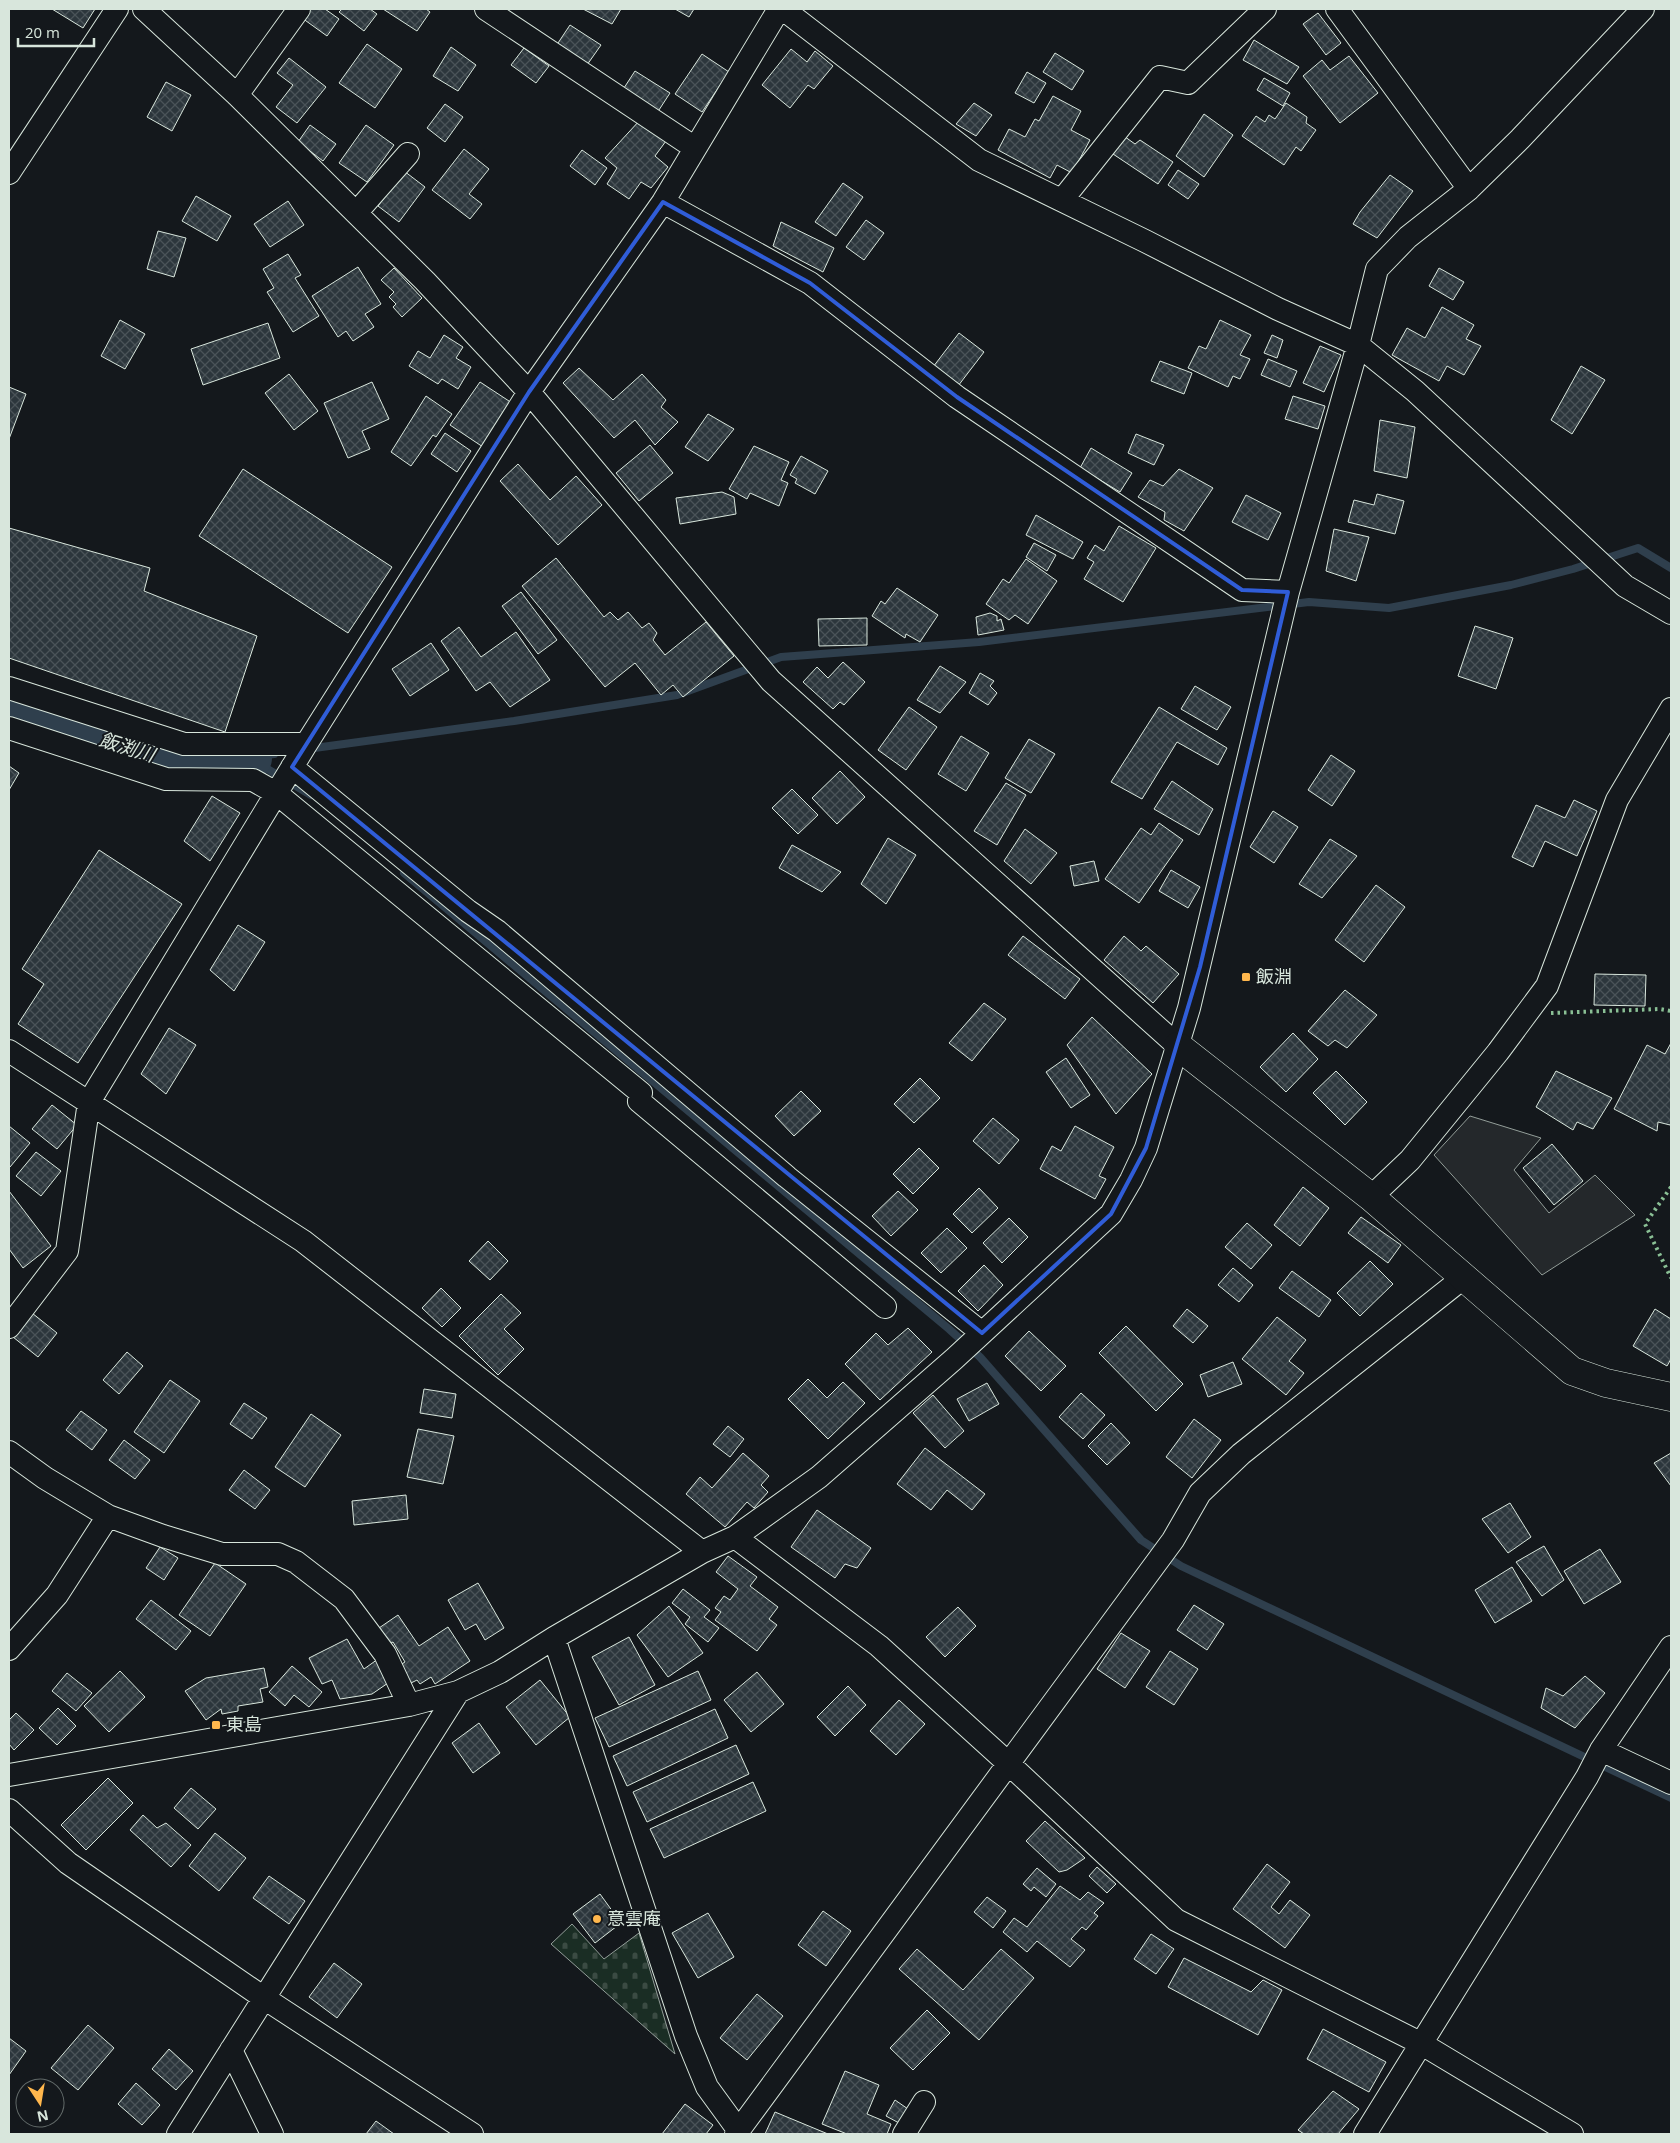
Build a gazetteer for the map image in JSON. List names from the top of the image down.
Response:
{
  "water": ["飯渕川"],
  "places": {
    "transit": ["飯淵", "東島"],
    "other": ["意雲庵"]
  },
  "scale_bar": "20 m",
  "north": "bottom"
}
